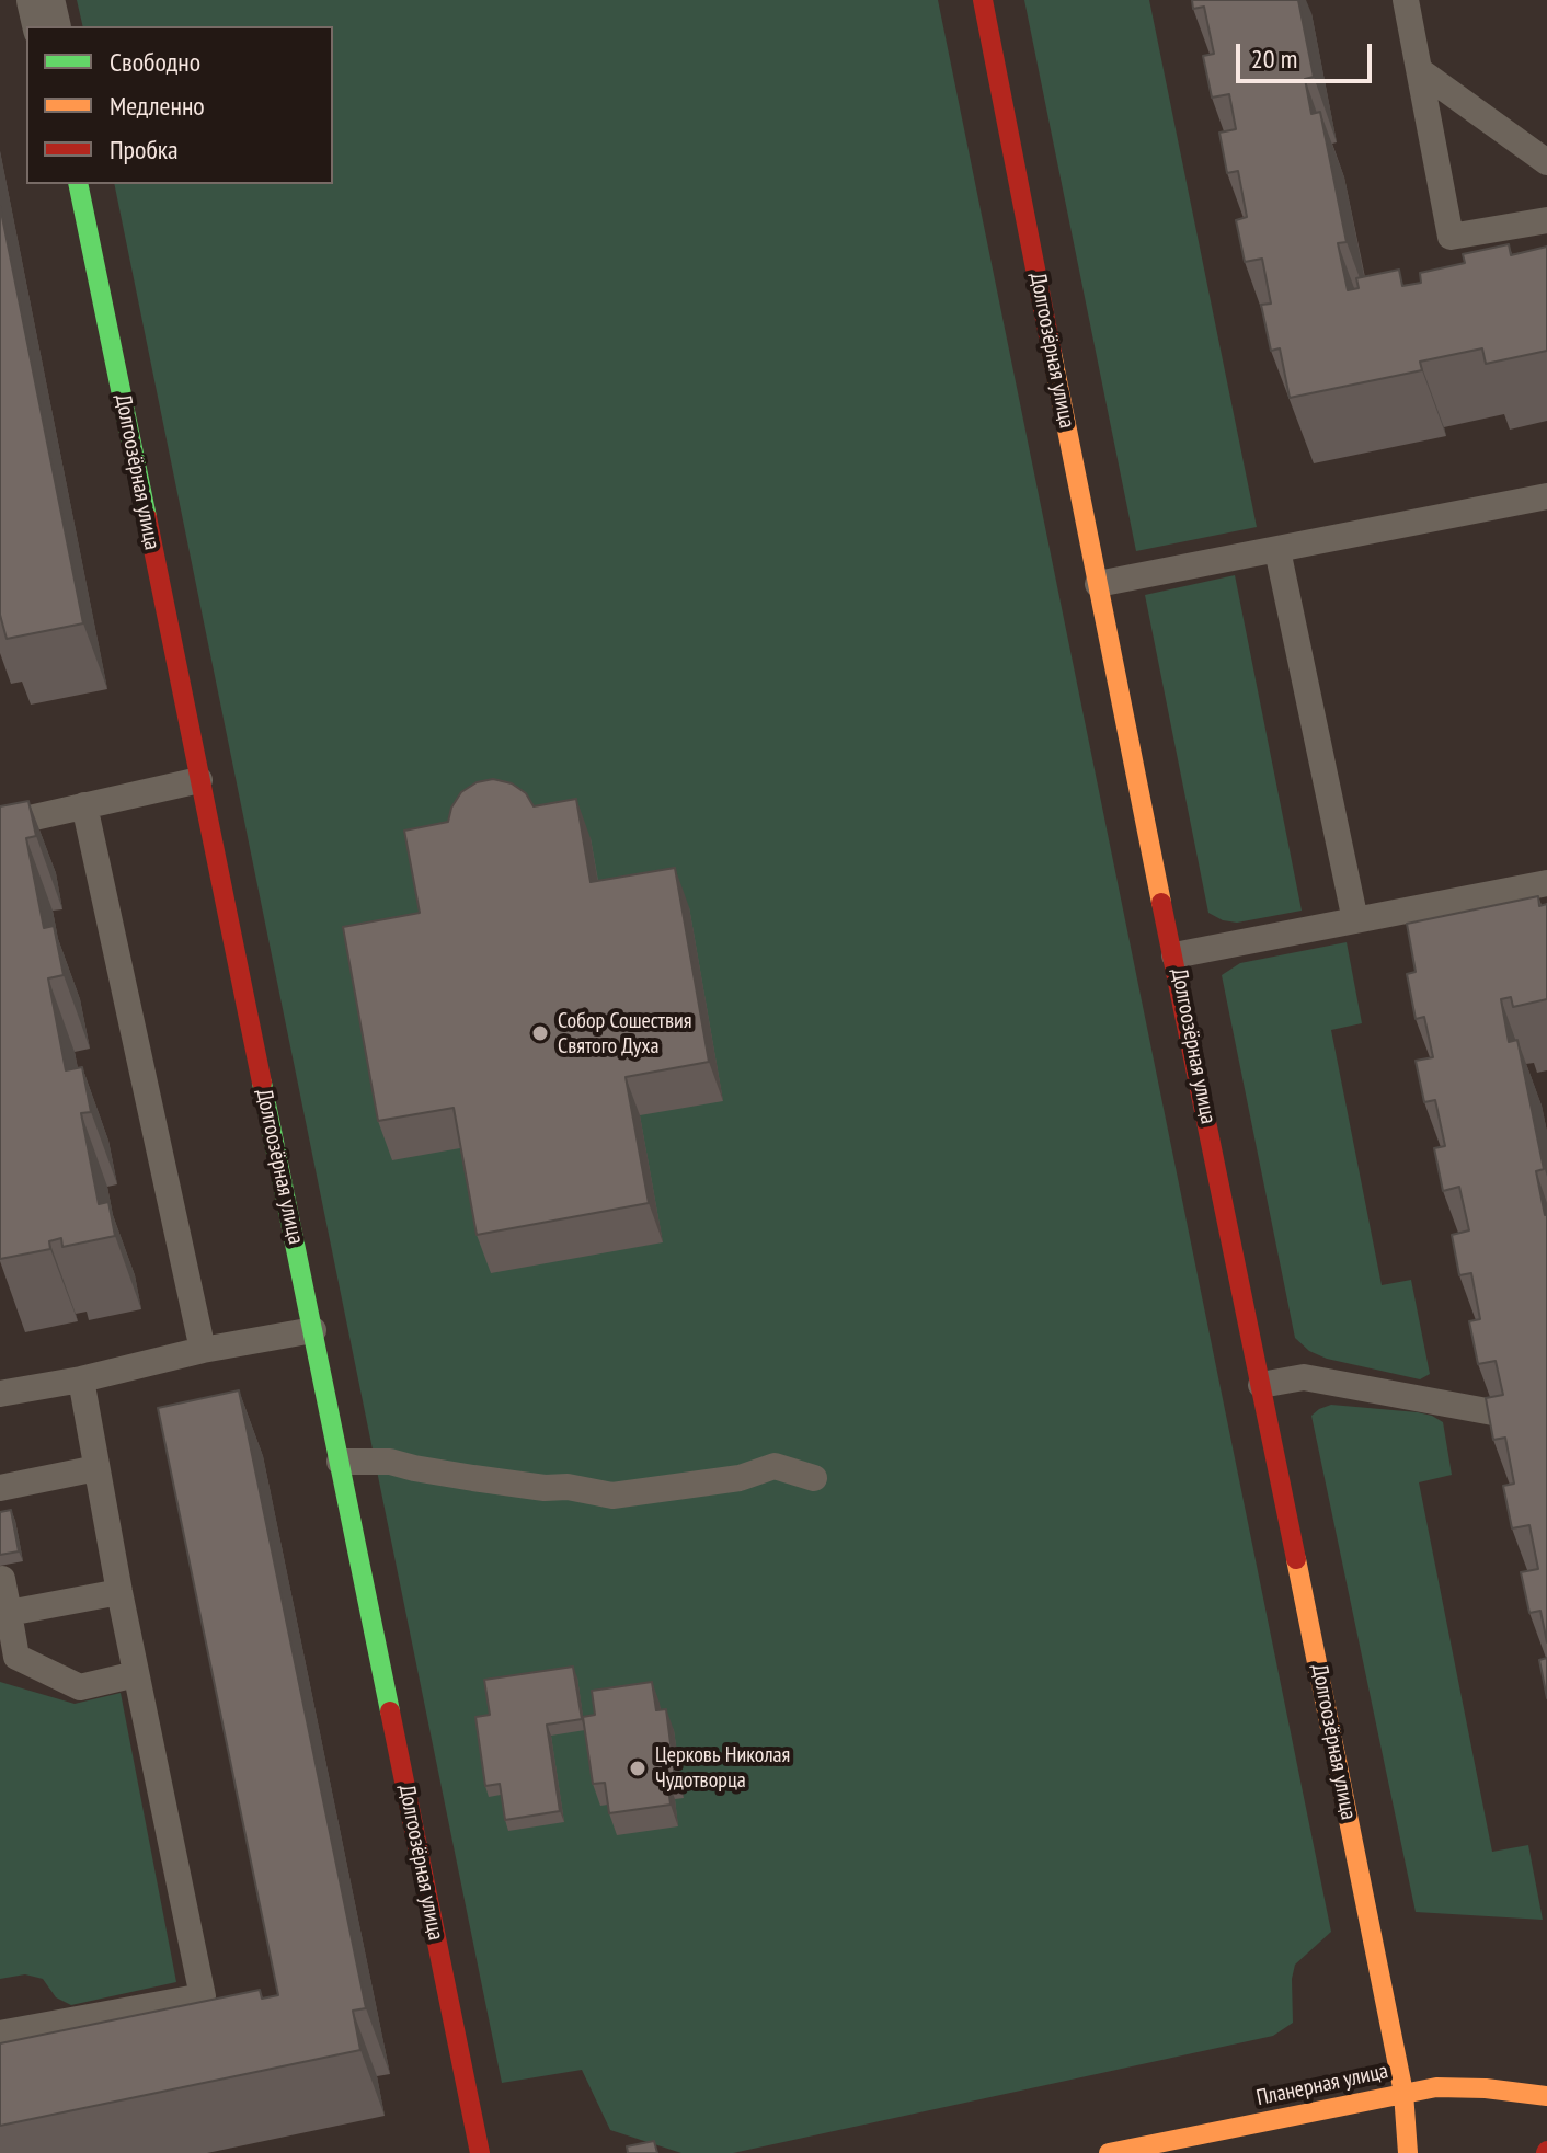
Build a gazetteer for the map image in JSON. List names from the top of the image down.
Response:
{
  "streets": {
    "main road": ["Долгоозёрная улица", "Планерная улица"]
  },
  "crossings": [
    ["Долгоозёрная улица", "Планерная улица"]
  ],
  "places": ["Собор Сошествия Святого Духа", "Церковь Николая Чудотворца"],
  "legend": ["Свободно", "Медленно", "Пробка"],
  "scale_bar": "20 m"
}
